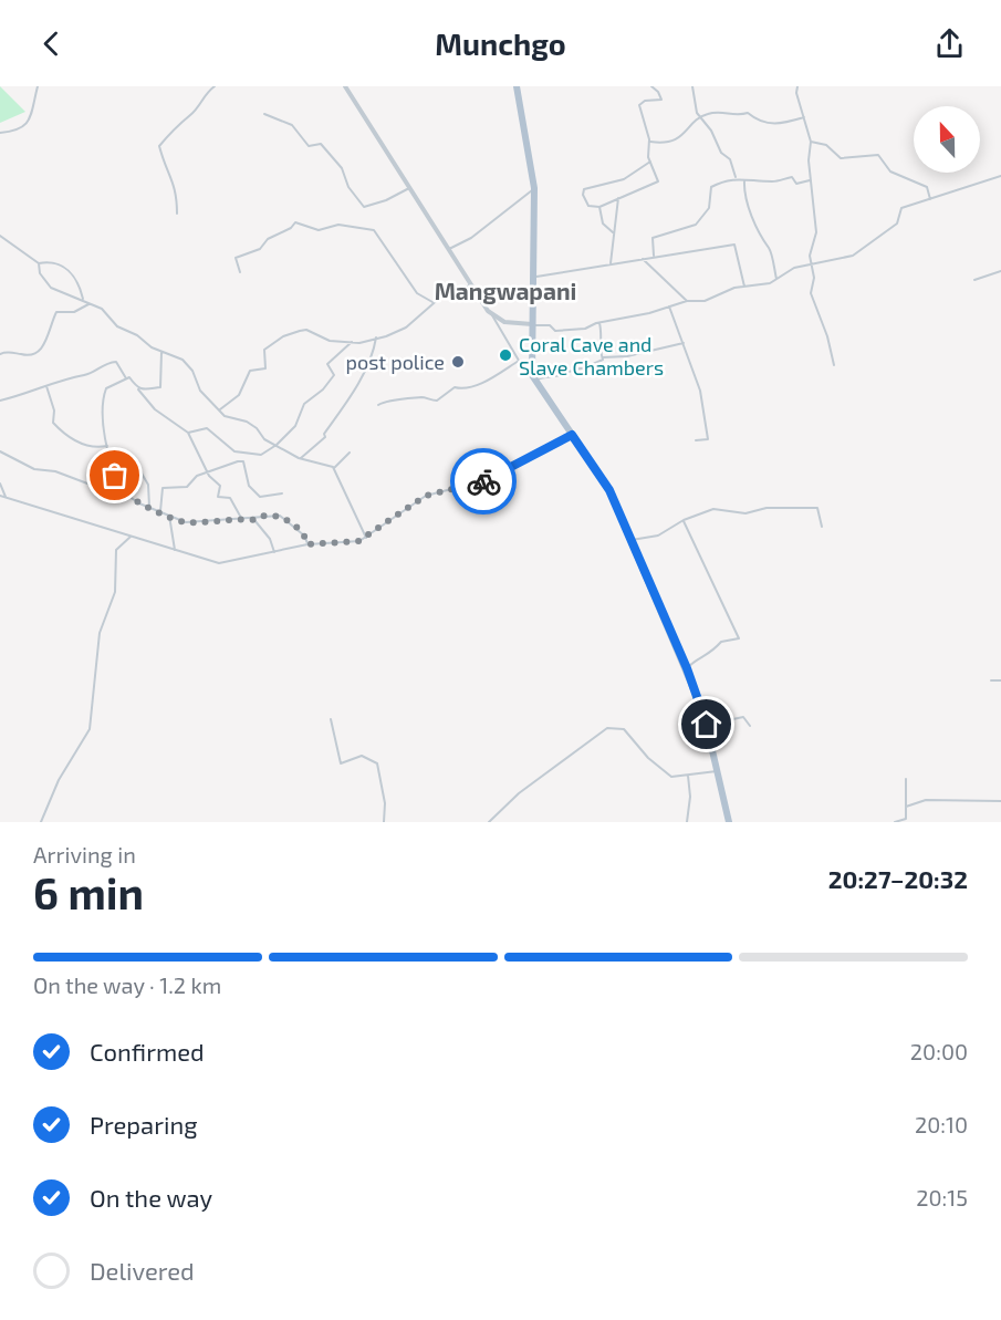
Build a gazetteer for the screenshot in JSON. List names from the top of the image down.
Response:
{
  "districts": ["Mangwapani"],
  "places": ["Coral Cave and Slave Chambers", "post police"],
  "north": "top",
  "page": {
    "header": "Munchgo",
    "heading": ["6 min", "Arriving in", "20:27–20:32"],
    "bar": "On the way · 1.2 km",
    "list": [
      ["Confirmed", "20:00"],
      ["Preparing", "20:10"],
      ["On the way", "20:15"],
      "Delivered"
    ]
  }
}
